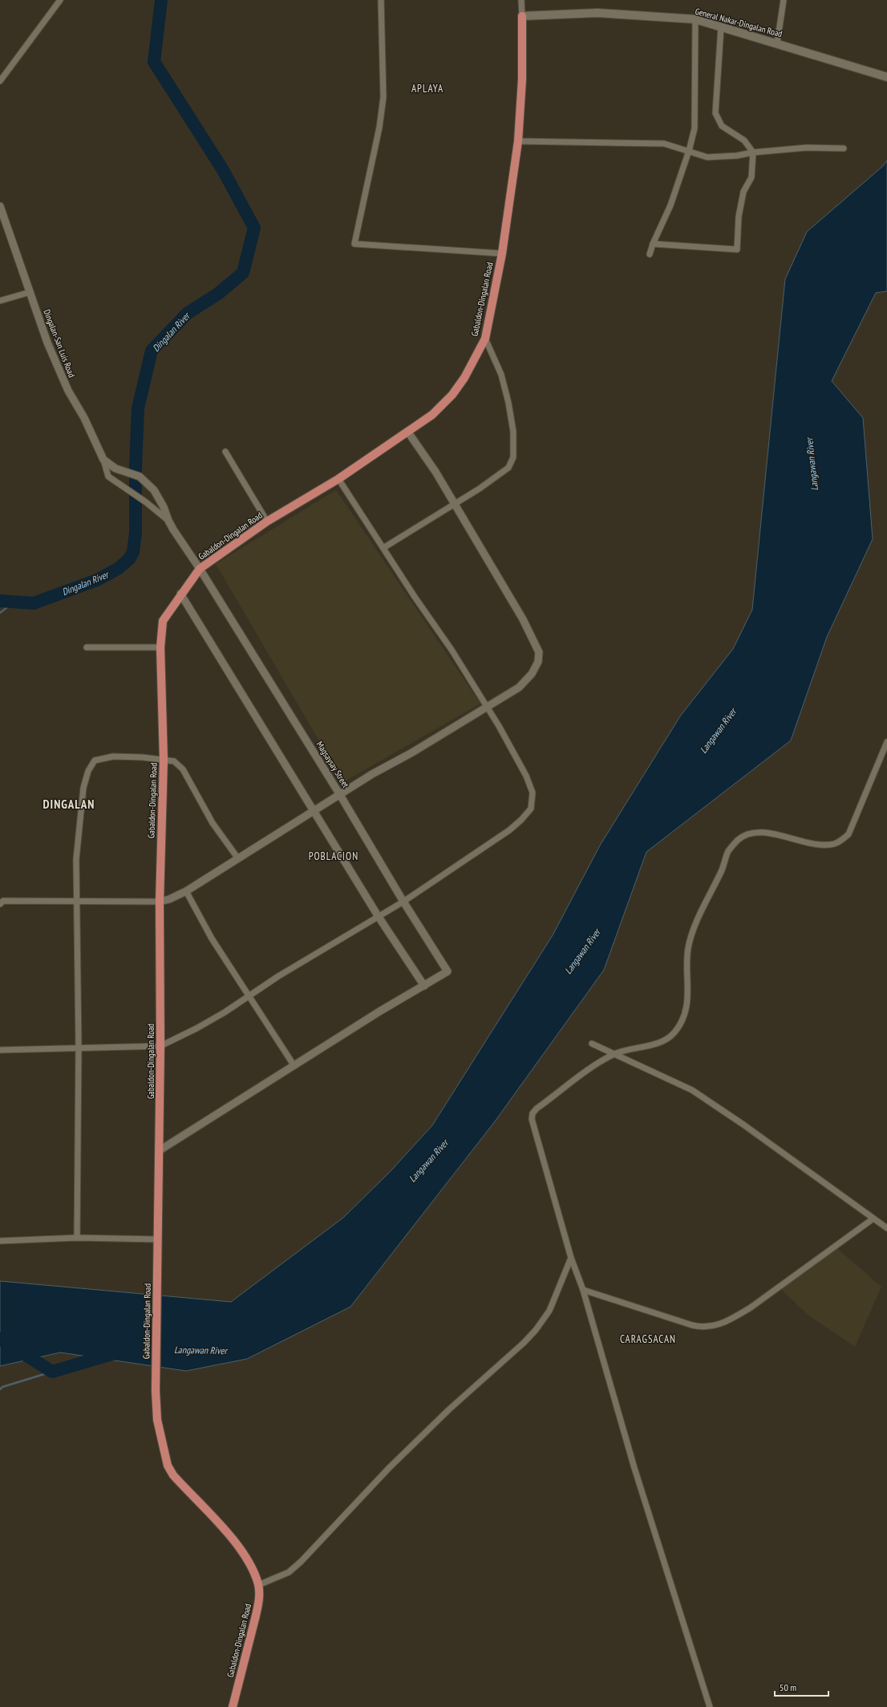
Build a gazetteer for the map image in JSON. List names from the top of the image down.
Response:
{
  "streets": {
    "main road": ["General Nakar-Dingalan Road", "Gabaldon-Dingalan Road"],
    "street": ["Dingalan-San Luis Road", "Magsaysay Street"]
  },
  "crossings": [
    ["General Nakar-Dingalan Road", "Gabaldon-Dingalan Road"],
    ["Gabaldon-Dingalan Road", "Magsaysay Street"],
    ["Dingalan-San Luis Road", "Magsaysay Street"]
  ],
  "districts": [
    "APLAYA",
    "DINGALAN",
    "POBLACION",
    "CARAGSACAN"
  ],
  "water": ["Dingalan River", "Langawan River"],
  "scale_bar": "50 m"
}
